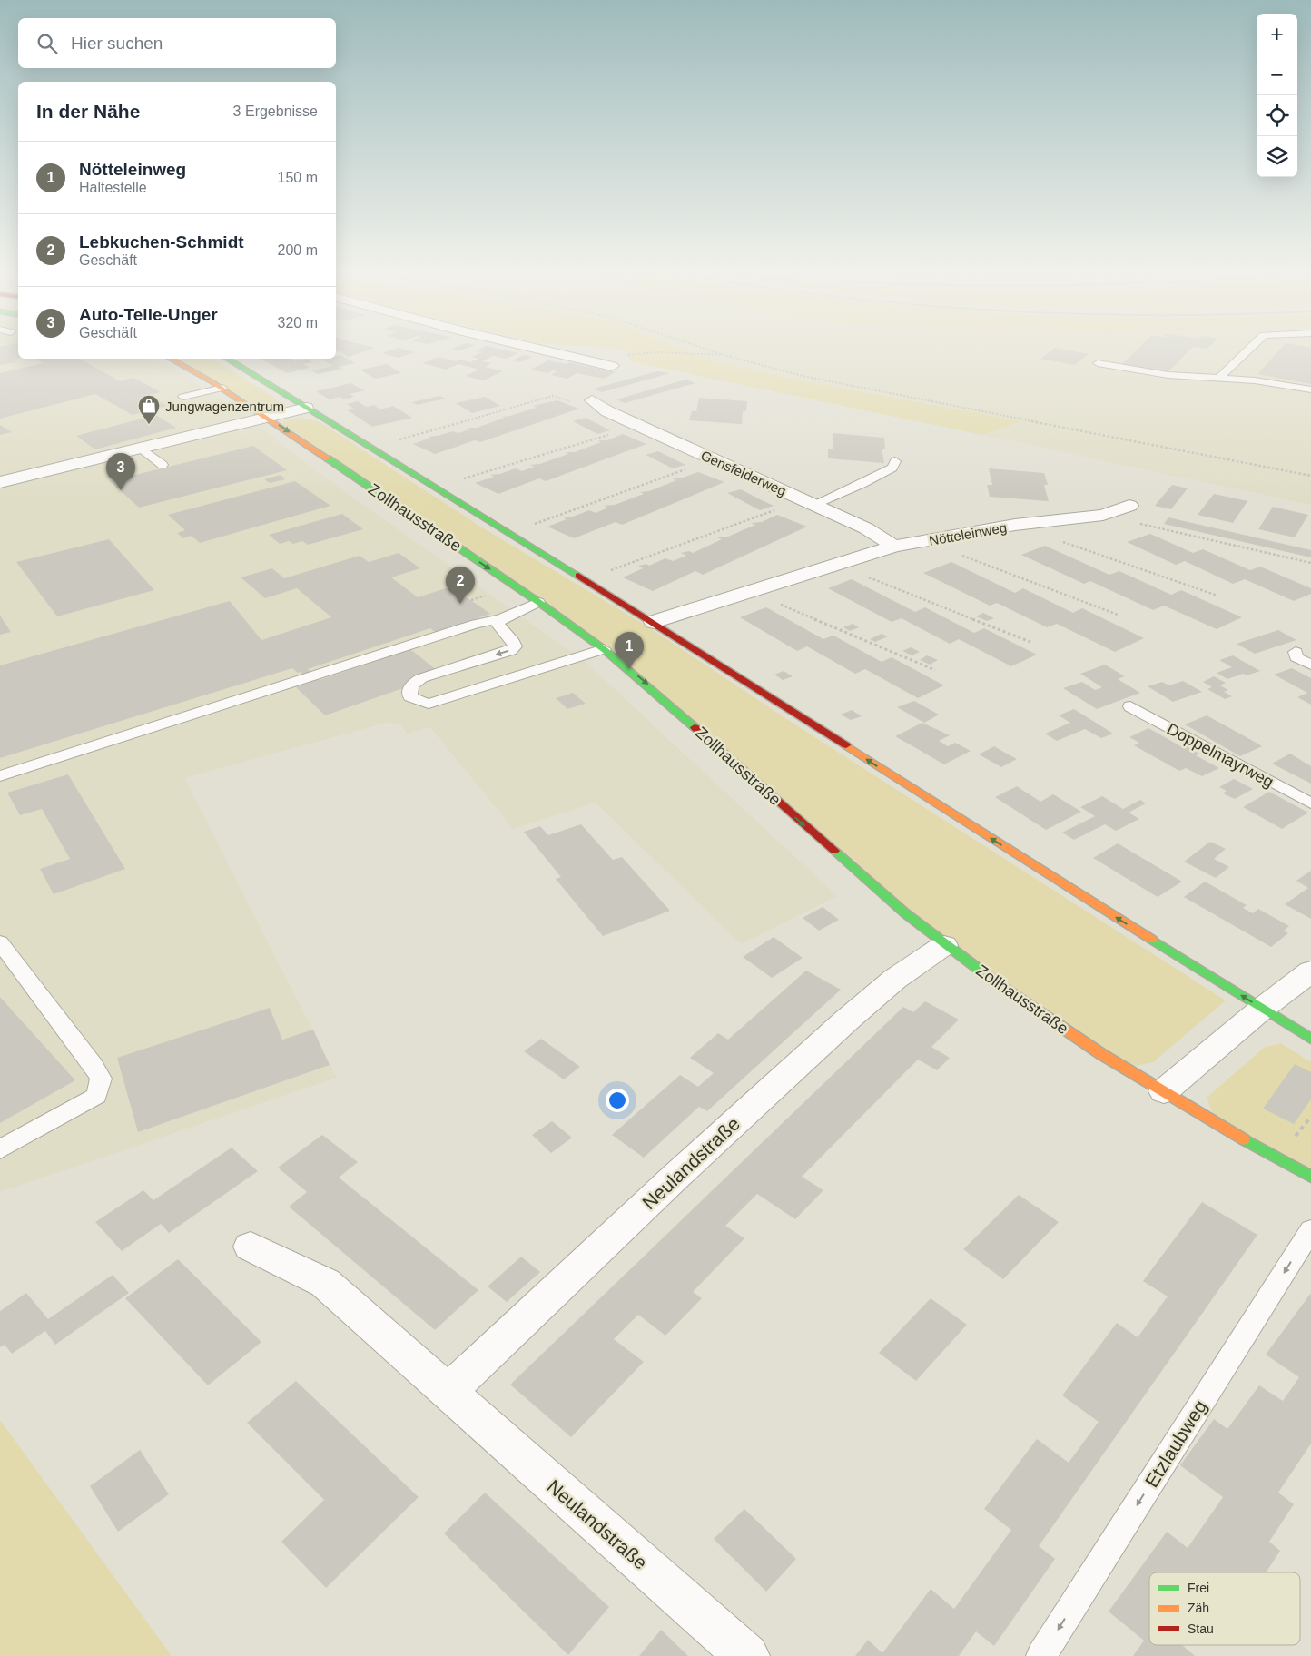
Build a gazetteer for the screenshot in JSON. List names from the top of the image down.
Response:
{
  "streets": {
    "main road": ["Zollhausstraße"],
    "street": ["Gensfelderweg", "Nötteleinweg", "Neulandstraße"],
    "lane": ["Doppelmayrweg", "Etzlaubweg"]
  },
  "crossings": [
    ["Gensfelderweg", "Nötteleinweg"],
    ["Zollhausstraße", "Neulandstraße"]
  ],
  "one_way": ["Etzlaubweg"],
  "places": {
    "shop": ["Jungwagenzentrum"]
  },
  "legend": ["Frei", "Zäh", "Stau"],
  "page": {
    "map_buttons": ["+", "−"],
    "search": "Hier suchen",
    "heading": ["In der Nähe", "3 Ergebnisse"],
    "list": [
      {
        "mark": "1",
        "name": "Nötteleinweg",
        "note": "Haltestelle",
        "value": "150 m"
      },
      {
        "mark": "2",
        "name": "Lebkuchen-Schmidt",
        "note": "Geschäft",
        "value": "200 m"
      },
      {
        "mark": "3",
        "name": "Auto-Teile-Unger",
        "note": "Geschäft",
        "value": "320 m"
      }
    ],
    "pins": ["3", "2", "1"]
  }
}
